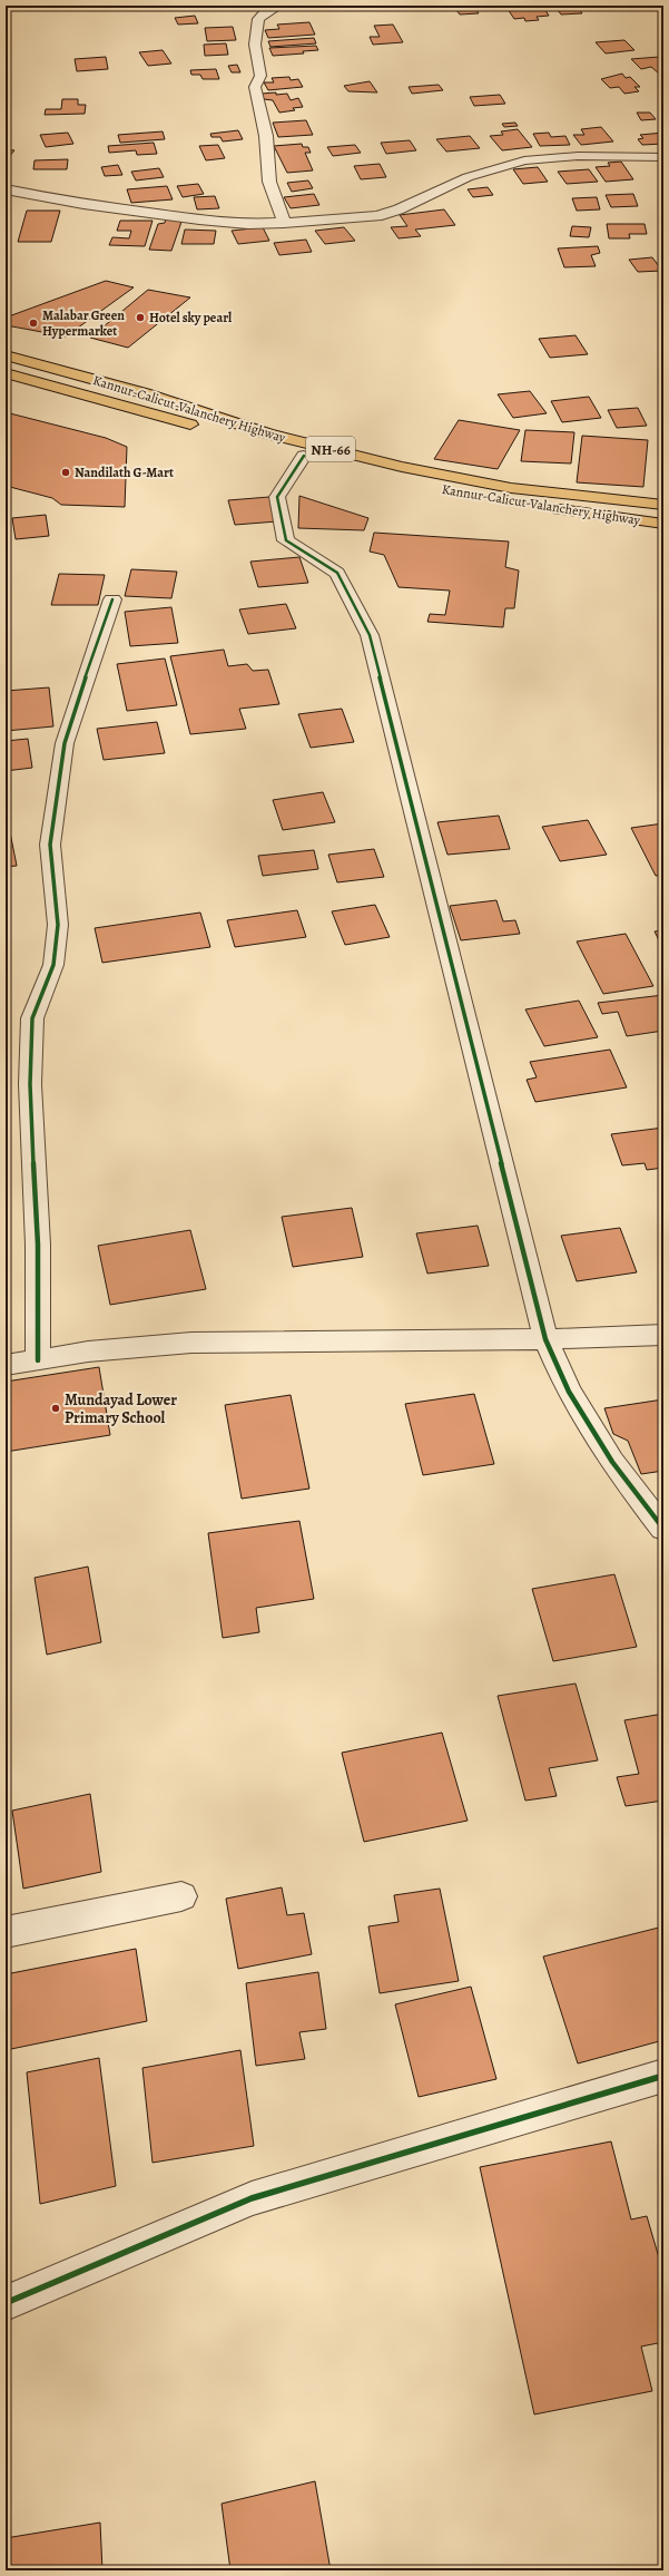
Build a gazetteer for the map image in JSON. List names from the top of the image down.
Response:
{
  "streets": {
    "highway": ["Kannur-Calicut-Valanchery Highway", "NH-66"]
  },
  "places": [
    "Hotel sky pearl",
    "Malabar Green Hypermarket",
    "Nandilath G-Mart",
    "Mundayad Lower Primary School"
  ]
}
